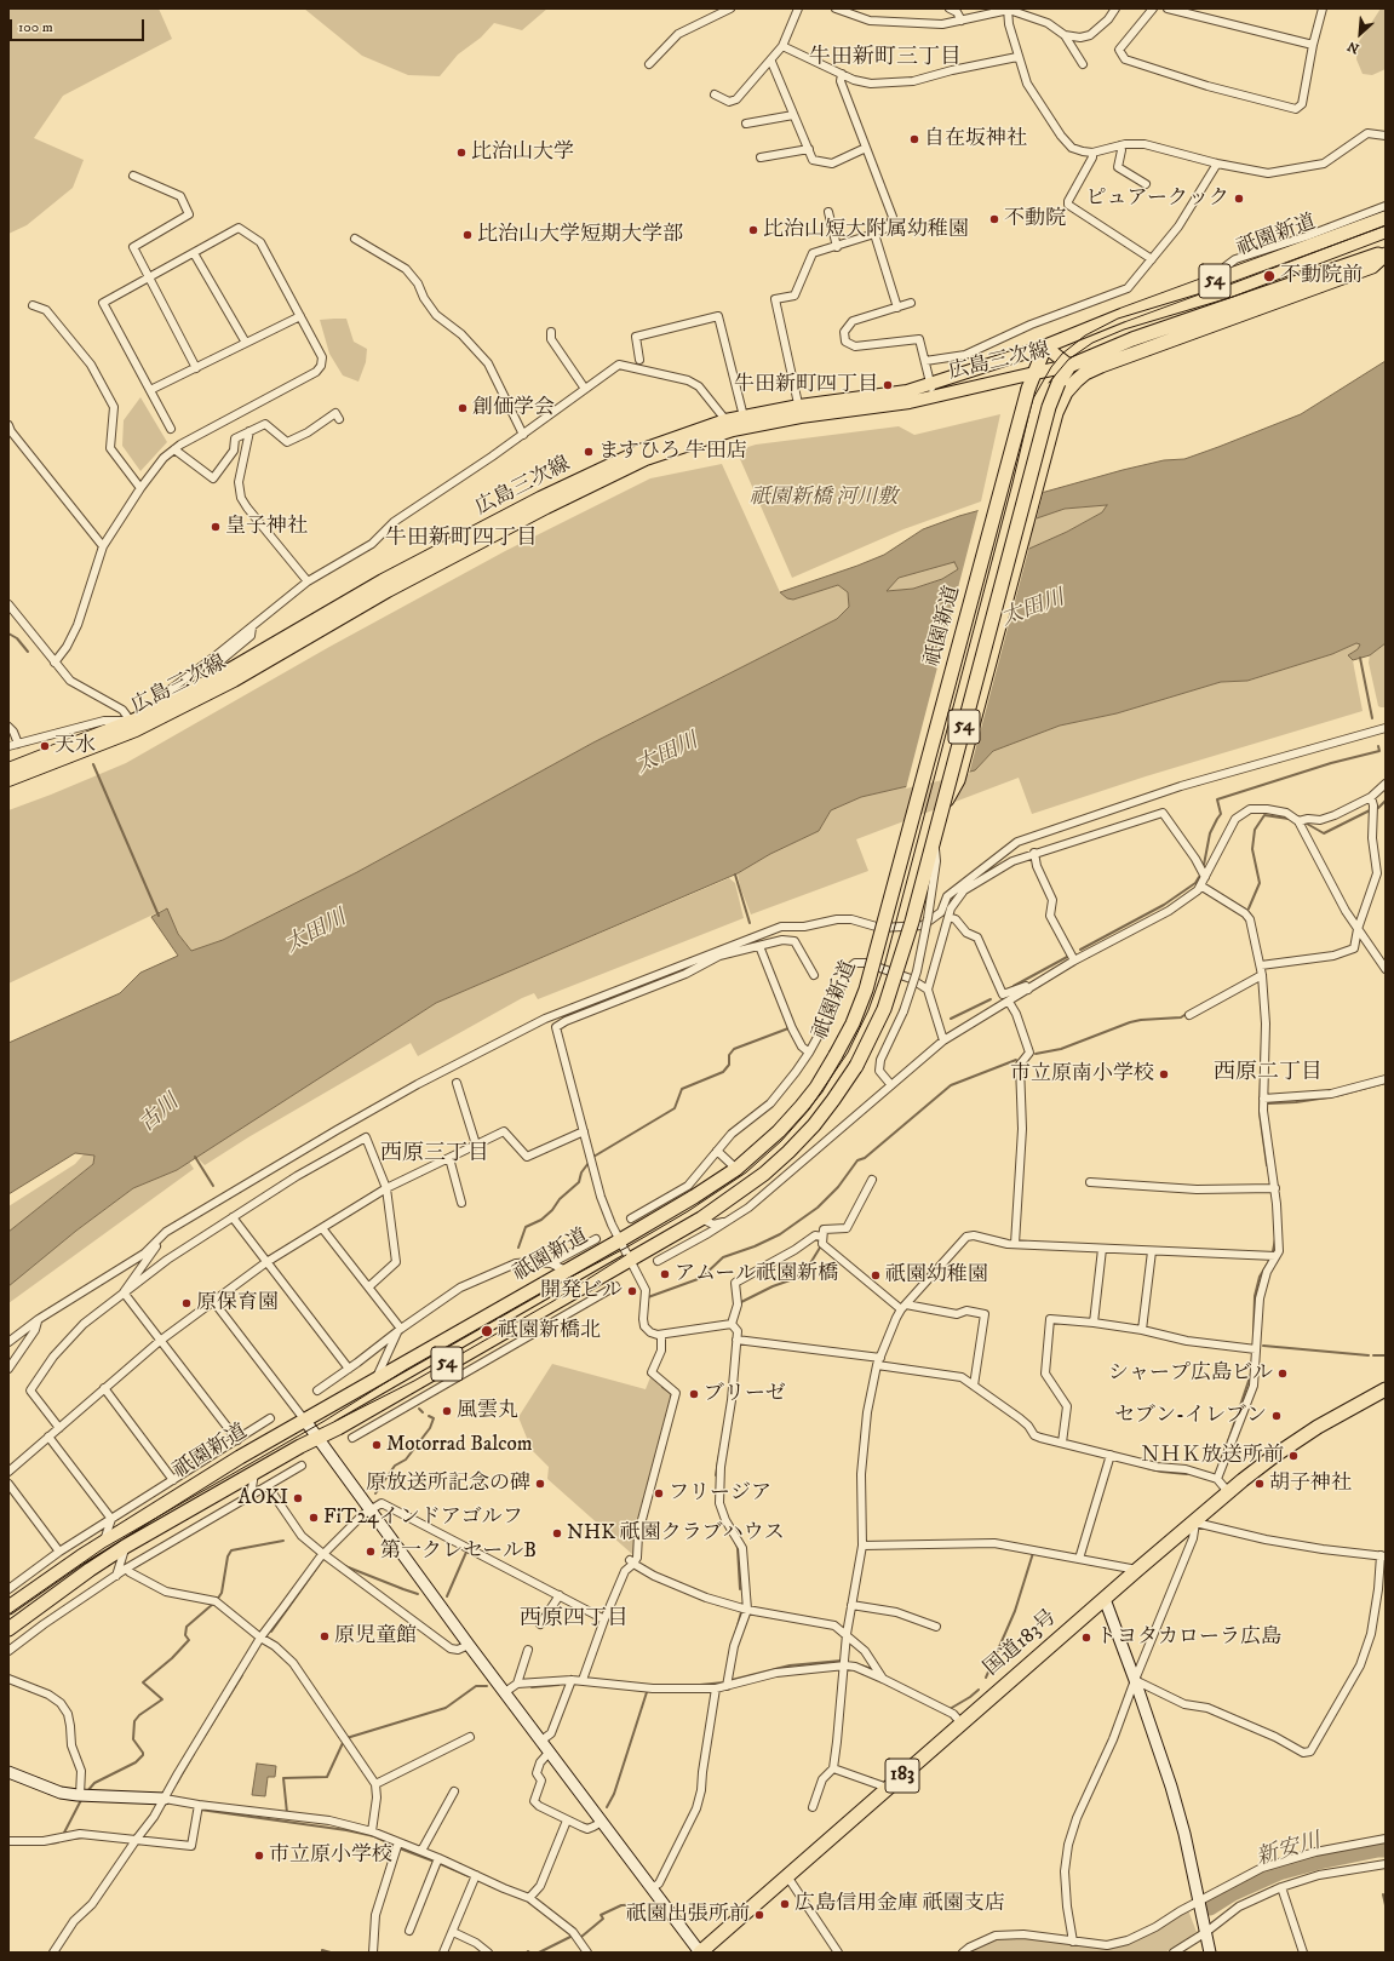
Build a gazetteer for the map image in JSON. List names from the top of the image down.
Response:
{
  "streets": {
    "highway": [
      "祇園新道",
      "54",
      "国道183号",
      "183"
    ],
    "main road": ["広島三次線"]
  },
  "crossings": [
    ["祇園新道", "広島三次線"]
  ],
  "districts": [
    "牛田新町三丁目",
    "牛田新町四丁目",
    "西原二丁目",
    "西原三丁目",
    "西原四丁目"
  ],
  "water": ["太田川", "古川", "新安川"],
  "parks": ["祇園新橋 河川敷"],
  "places": [
    "自在坂神社",
    "比治山大学",
    "ピュアークック",
    "不動院",
    "比治山短大附属幼稚園",
    "比治山大学短期大学部",
    "不動院前",
    "牛田新町四丁目",
    "創価学会",
    "ますひろ 牛田店",
    "皇子神社",
    "天水",
    "市立原南小学校",
    "アムール祇園新橋",
    "祇園幼稚園",
    "開発ビル",
    "原保育園",
    "祗園新橋北",
    "シャープ広島ビル",
    "ブリーゼ",
    "風雲丸",
    "セブン-イレブン",
    "Motorrad Balcom",
    "ＮＨＫ放送所前",
    "原放送所記念の碑",
    "胡子神社",
    "フリージア",
    "AOKI",
    "FiT24インドアゴルフ",
    "NHK 祇園クラブハウス",
    "第一クレセールB",
    "原児童館",
    "トヨタカローラ広島",
    "市立原小学校",
    "広島信用金庫 祇園支店",
    "祇園出張所前"
  ],
  "scale_bar": "100 m",
  "north": "bottom left"
}
